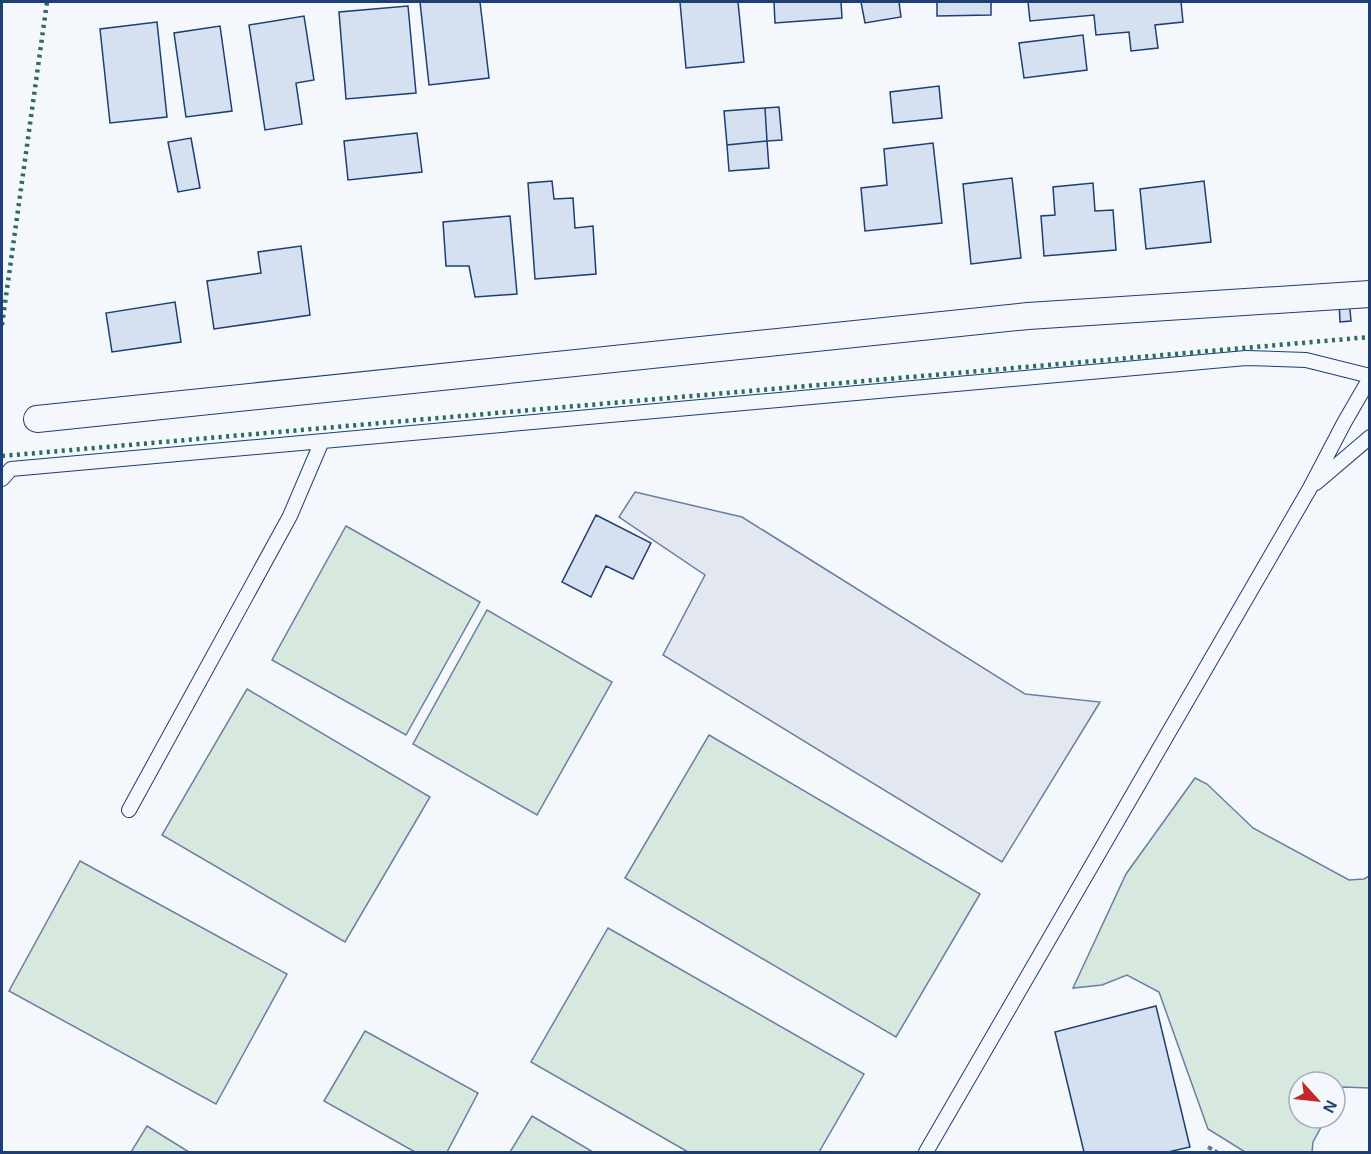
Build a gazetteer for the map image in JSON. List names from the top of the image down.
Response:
{
  "north": "bottom right"
}
